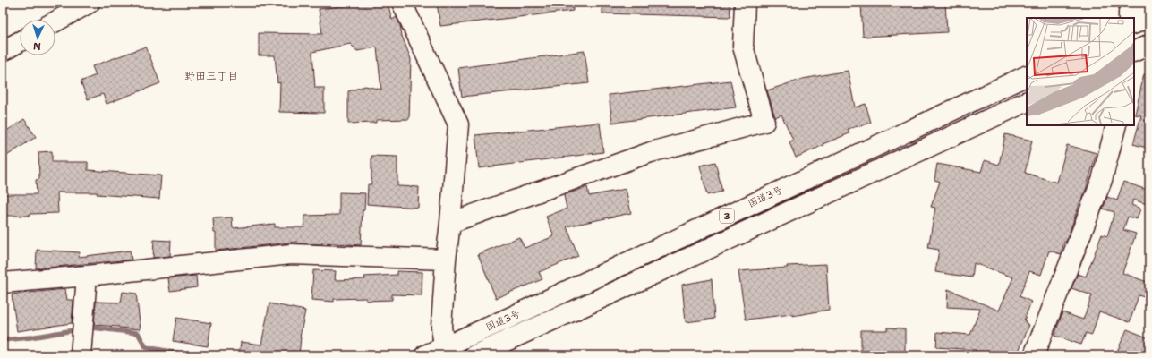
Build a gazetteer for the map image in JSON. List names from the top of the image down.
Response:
{
  "streets": {
    "main road": ["国道3号", "3"]
  },
  "districts": ["野田三丁目"],
  "north": "bottom"
}
